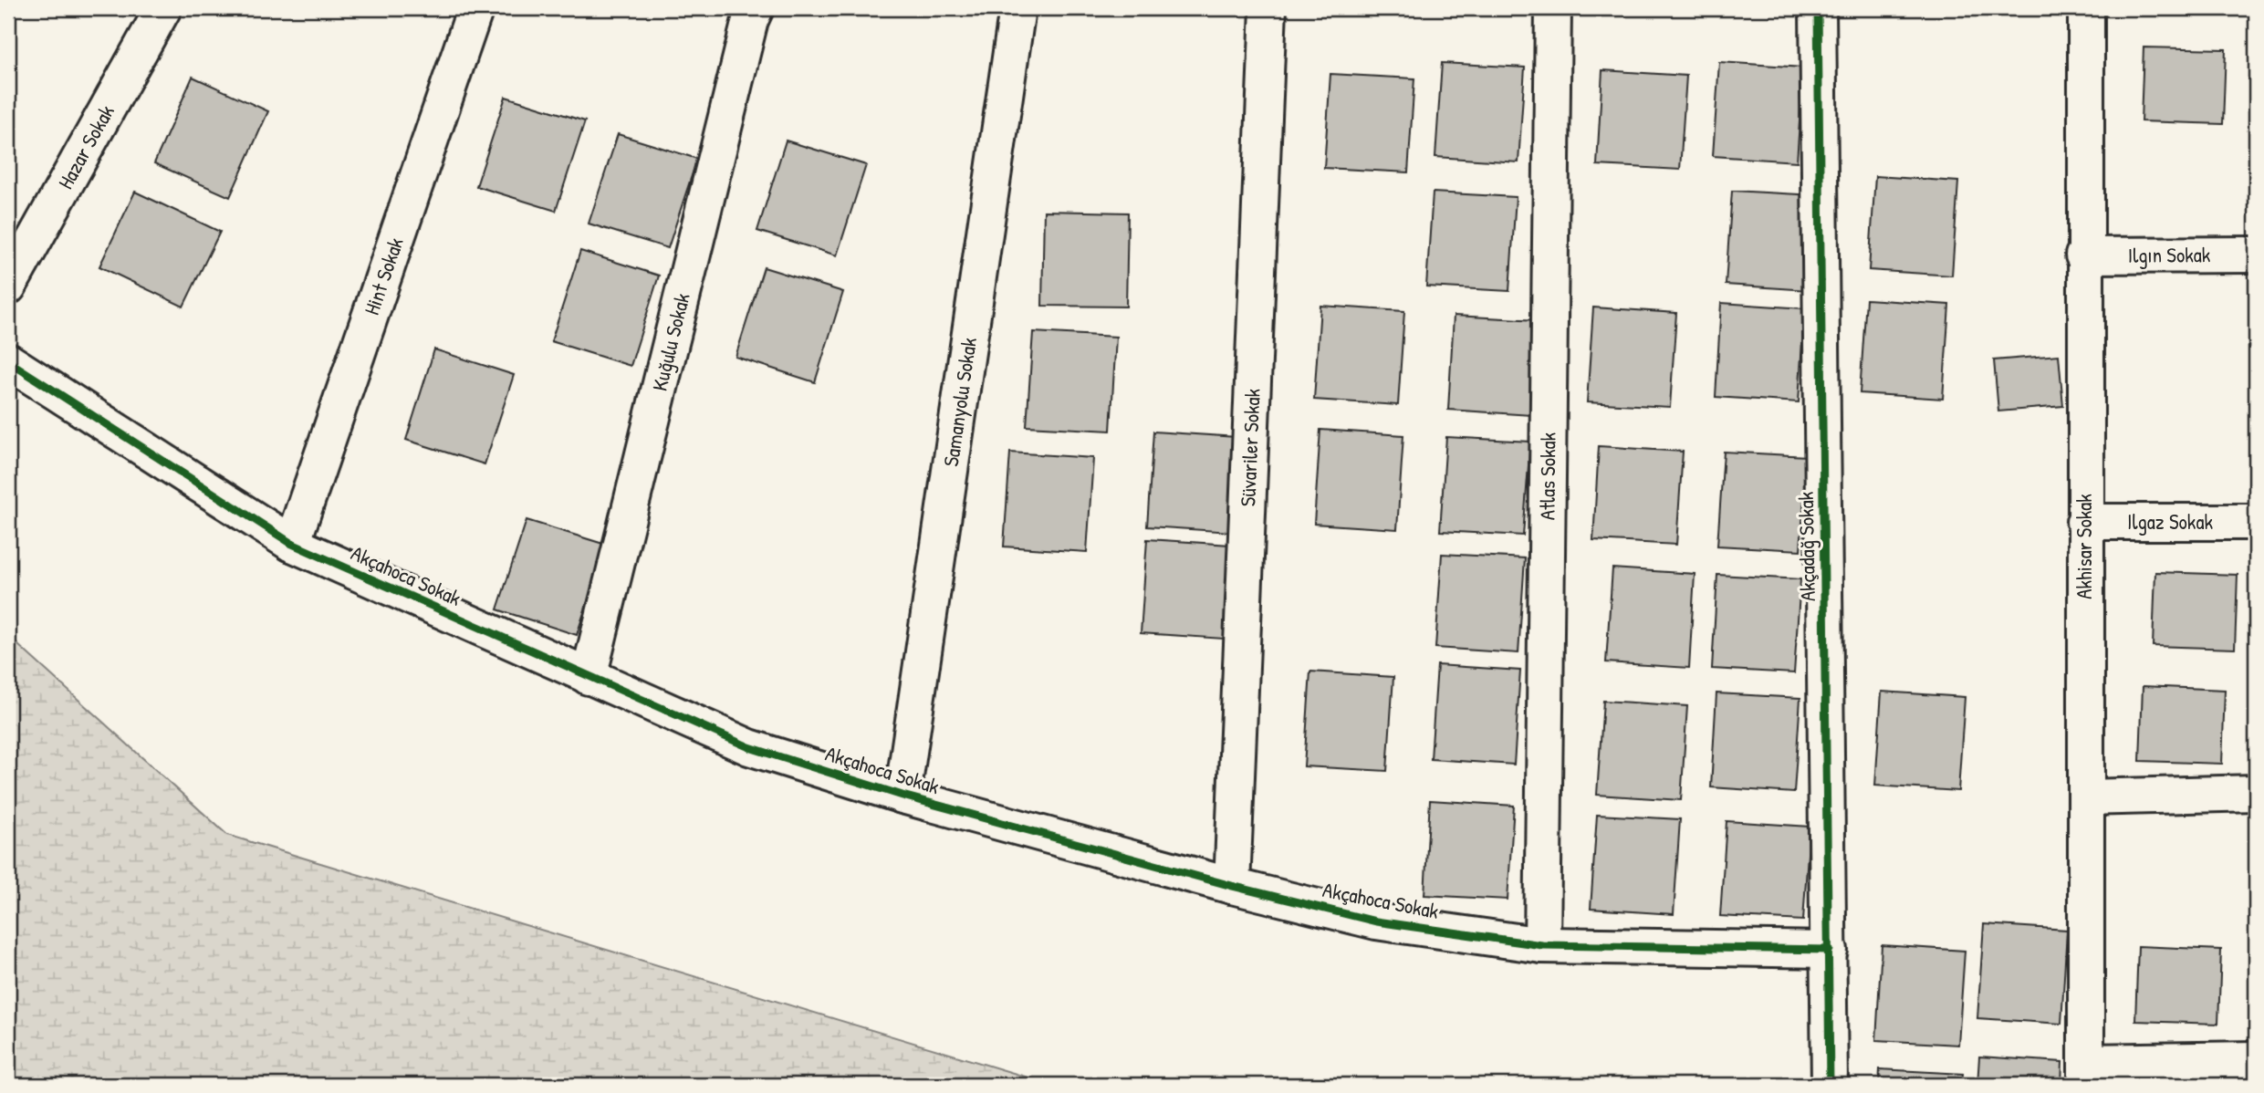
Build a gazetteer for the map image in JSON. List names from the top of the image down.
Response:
{
  "streets": {
    "street": [
      "Hazar Sokak",
      "Ilgın Sokak",
      "Hint Sokak",
      "Kuğulu Sokak",
      "Samanyolu Sokak",
      "Süvariler Sokak",
      "Atlas Sokak",
      "Ilgaz Sokak",
      "Akçadağ Sokak",
      "Akhisar Sokak",
      "Akçahoca Sokak"
    ]
  },
  "crossings": [
    ["Ilgın Sokak", "Akhisar Sokak"],
    ["Hint Sokak", "Akçahoca Sokak"],
    ["Kuğulu Sokak", "Akçahoca Sokak"],
    ["Samanyolu Sokak", "Akçahoca Sokak"],
    ["Süvariler Sokak", "Akçahoca Sokak"],
    ["Atlas Sokak", "Akçahoca Sokak"],
    ["Ilgaz Sokak", "Akhisar Sokak"],
    ["Akçadağ Sokak", "Akçahoca Sokak"]
  ]
}
